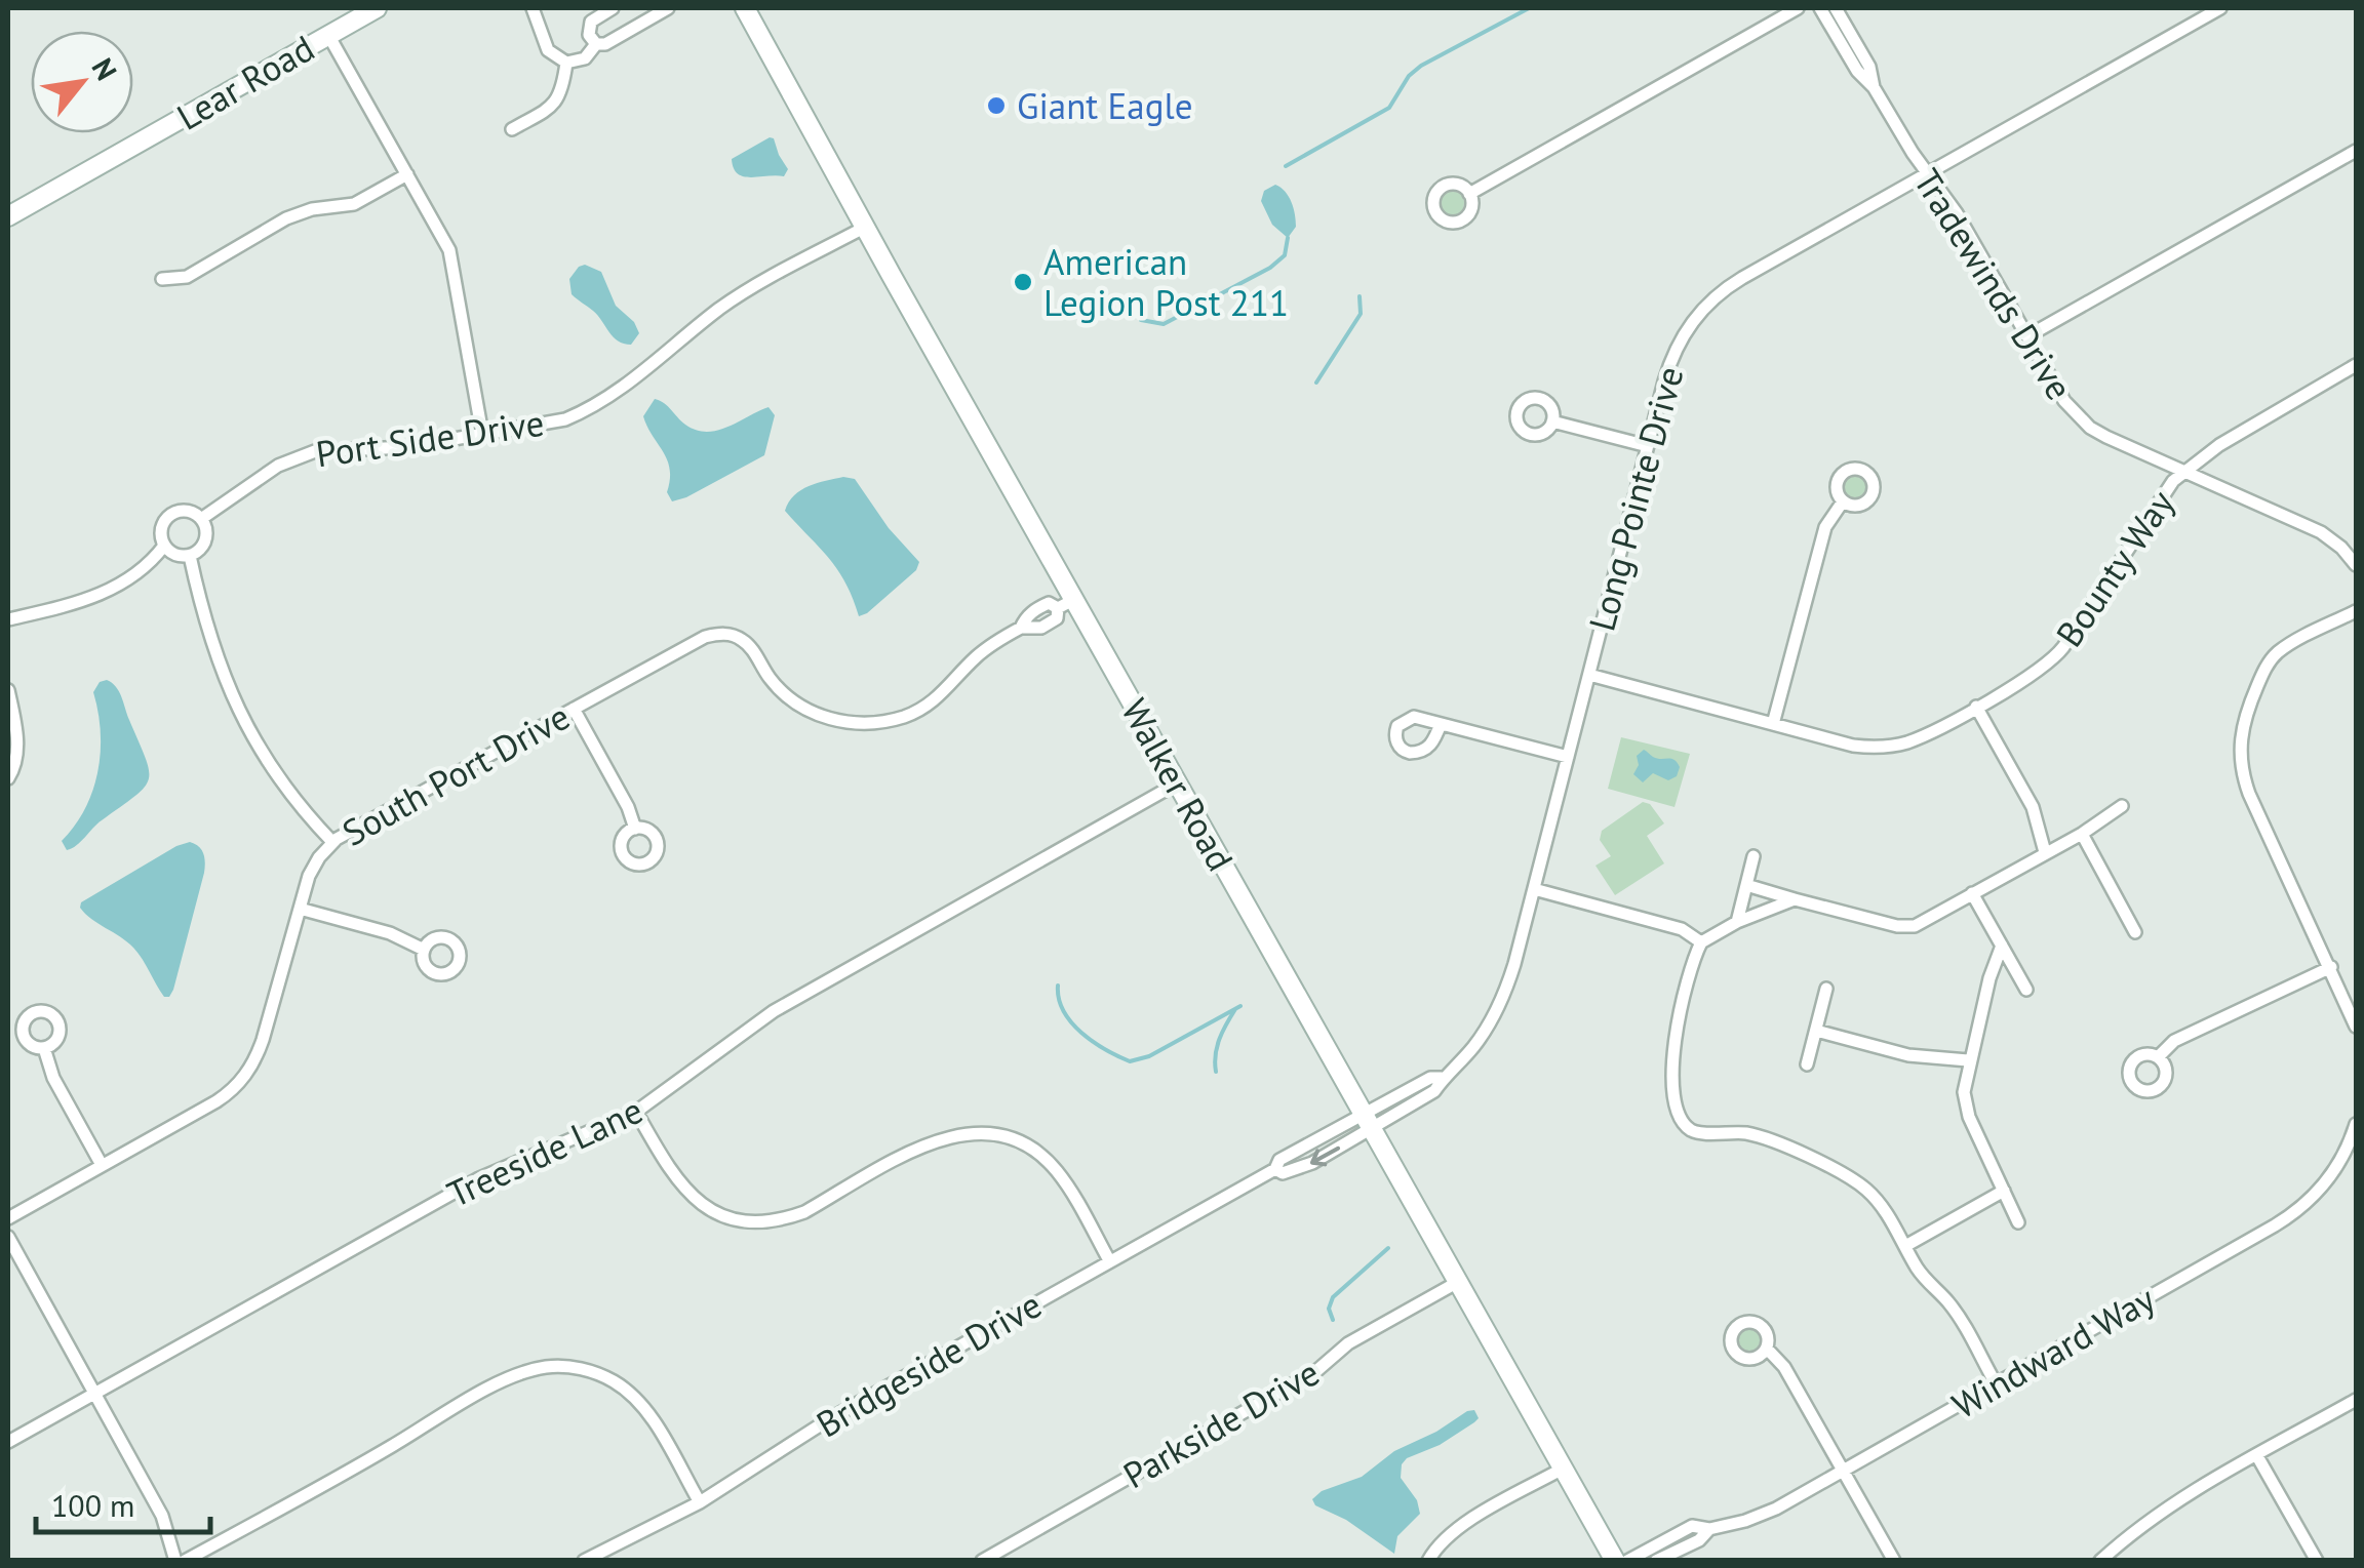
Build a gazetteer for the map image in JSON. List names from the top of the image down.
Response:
{
  "streets": {
    "street": [
      "Lear Road",
      "Tradewinds Drive",
      "Port Side Drive",
      "Long Pointe Drive",
      "Bounty Way",
      "South Port Drive",
      "Walker Road",
      "Treeside Lane",
      "Windward Way",
      "Bridgeside Drive",
      "Parkside Drive"
    ]
  },
  "crossings": [
    ["Tradewinds Drive", "Long Pointe Drive"],
    ["Tradewinds Drive", "Bounty Way"],
    ["Port Side Drive", "Walker Road"],
    ["Long Pointe Drive", "Bounty Way"],
    ["Long Pointe Drive", "Walker Road"],
    ["Long Pointe Drive", "Bridgeside Drive"],
    ["South Port Drive", "Walker Road"],
    ["Walker Road", "Treeside Lane"],
    ["Walker Road", "Bridgeside Drive"],
    ["Walker Road", "Parkside Drive"]
  ],
  "places": ["Giant Eagle", "American Legion Post 211"],
  "scale_bar": "100 m",
  "north": "top right"
}
